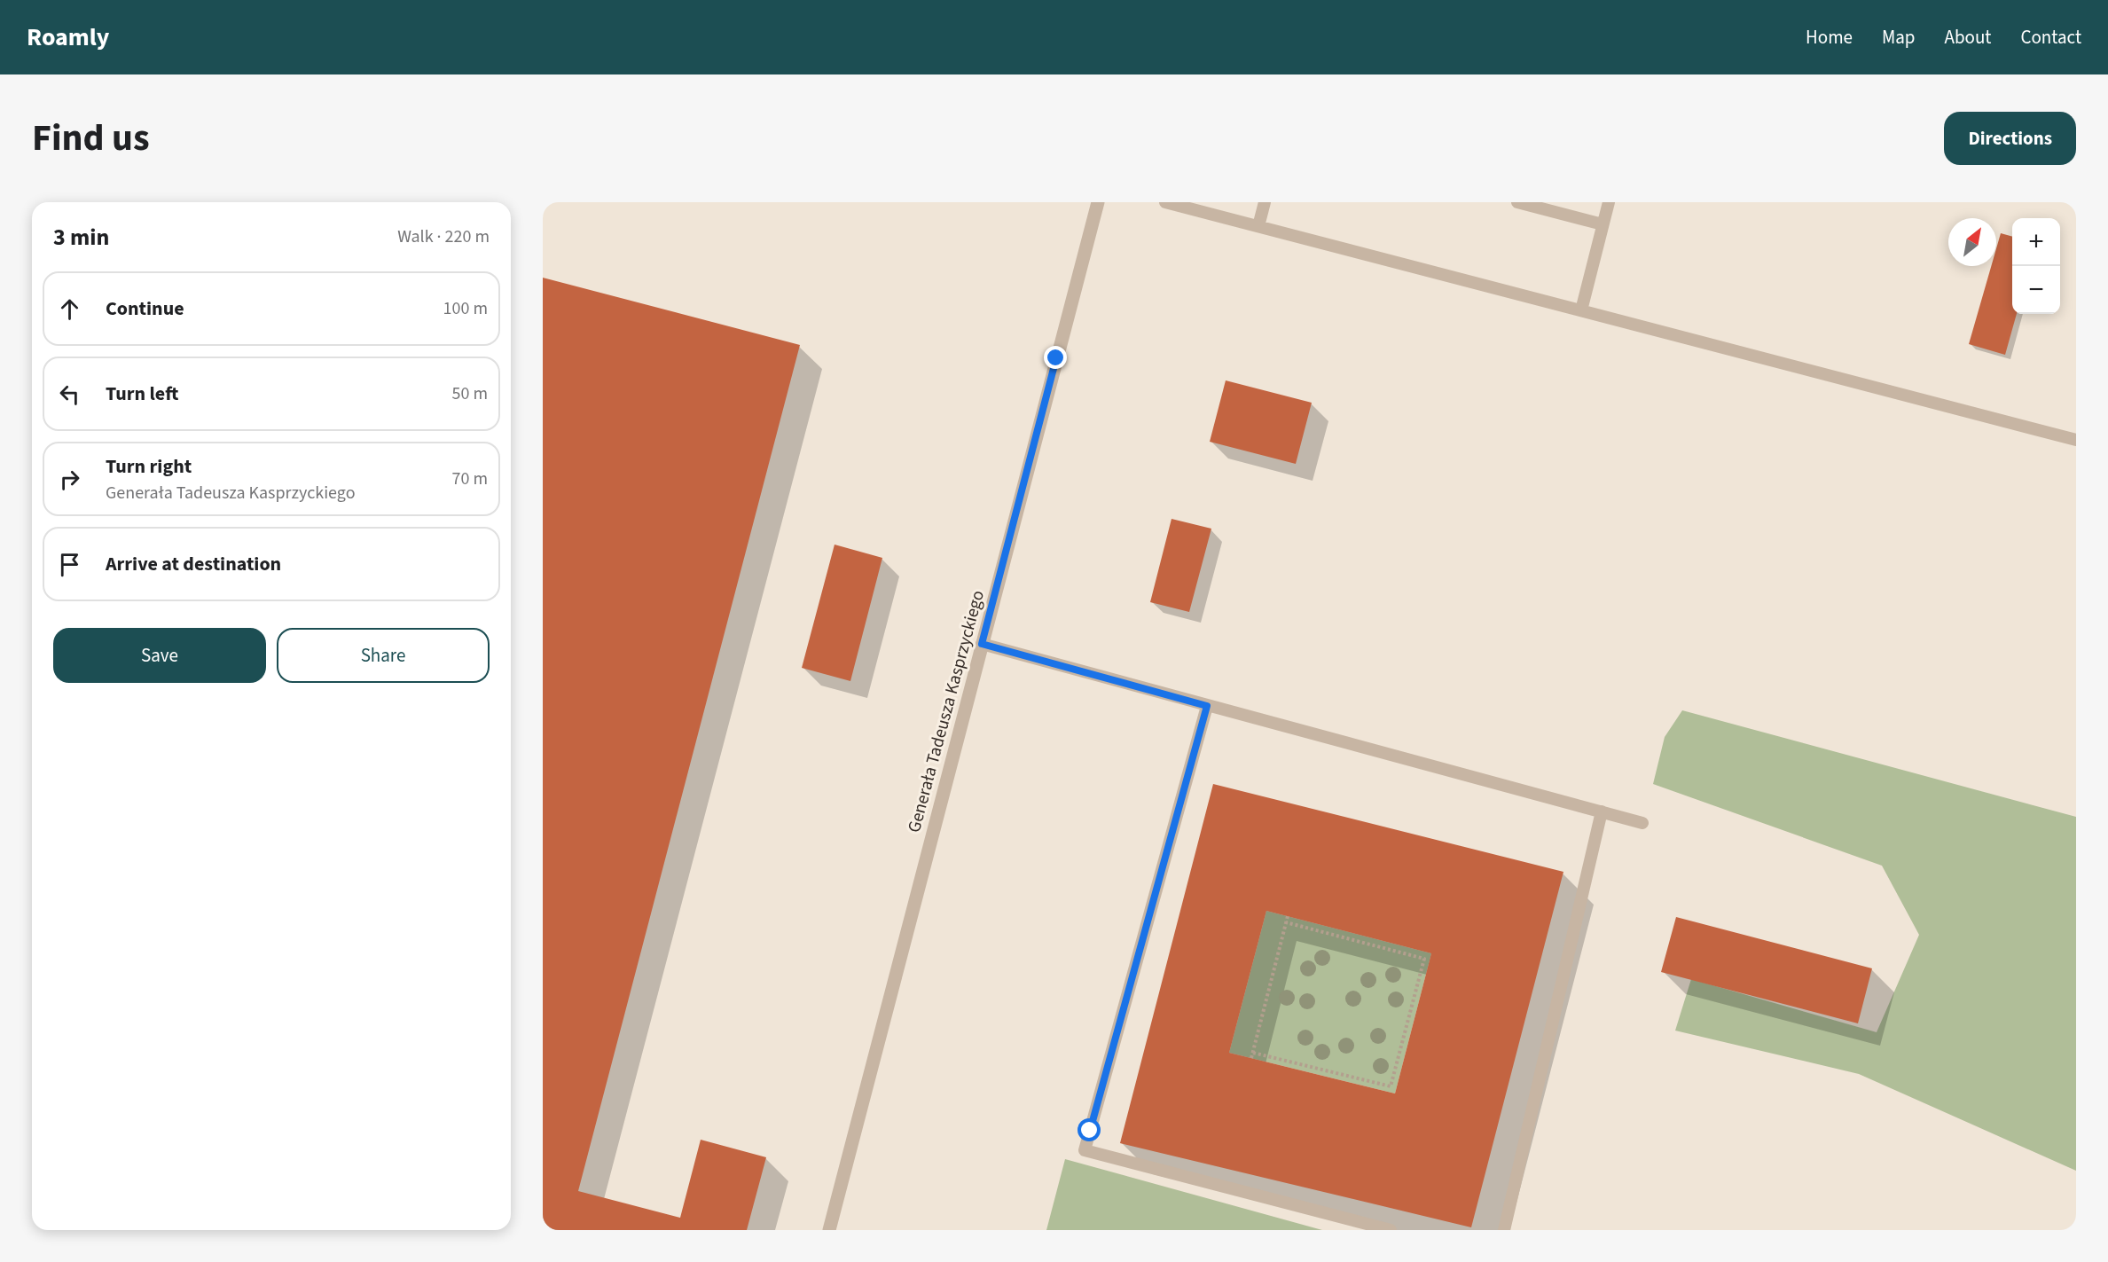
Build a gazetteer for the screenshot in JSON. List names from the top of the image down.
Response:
{
  "streets": {
    "street": ["Generała Tadeusza Kasprzyckiego"]
  },
  "north": "top right",
  "page": {
    "header": "Roamly",
    "nav": [
      "Home",
      "Map",
      "About",
      "Contact"
    ],
    "title": "Find us",
    "buttons": [
      "Directions",
      ["Save", "Share"]
    ],
    "heading": ["3 min", "Walk · 220 m"],
    "map_buttons": ["+", "−"],
    "list": [
      ["Continue", "100 m"],
      ["Turn left", "50 m"],
      ["Turn right", "Generała Tadeusza Kasprzyckiego", "70 m"],
      "Arrive at destination"
    ]
  }
}
